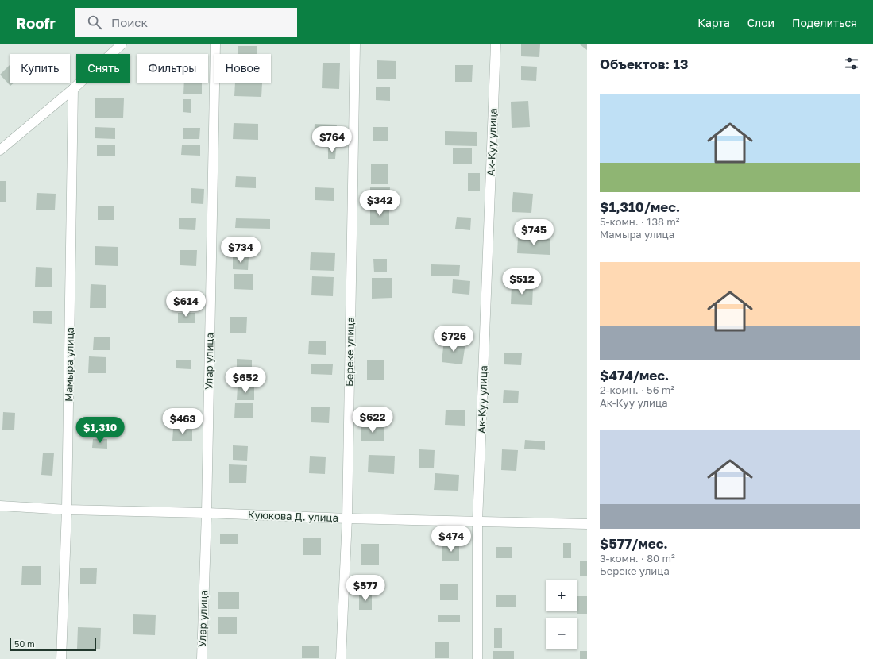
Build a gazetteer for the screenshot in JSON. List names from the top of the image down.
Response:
{
  "streets": {
    "street": [
      "Ак-Куу улица",
      "Береке улица",
      "Улар улица",
      "Мамыра улица",
      "Куюкова Д. улица"
    ]
  },
  "crossings": [
    ["Ак-Куу улица", "Куюкова Д. улица"],
    ["Береке улица", "Куюкова Д. улица"],
    ["Улар улица", "Куюкова Д. улица"],
    ["Мамыра улица", "Куюкова Д. улица"]
  ],
  "scale_bar": "50 m",
  "page": {
    "header": "Roofr",
    "search": "Поиск",
    "nav": ["Карта", "Слои", "Поделиться"],
    "heading": "Объектов: 13",
    "chip": [
      "Купить",
      "Снять",
      "Фильтры",
      "Новое"
    ],
    "list": [
      {
        "name": "$1,310/мес.",
        "note": "5-комн. · 138 m² · Мамыра улица"
      },
      {
        "name": "$474/мес.",
        "note": "2-комн. · 56 m² · Ак-Куу улица"
      },
      {
        "name": "$577/мес.",
        "note": "3-комн. · 80 m² · Береке улица"
      }
    ],
    "price": [
      "$764",
      "$342",
      "$745",
      "$734",
      "$512",
      "$614",
      "$726",
      "$652",
      "$622",
      "$463",
      "$1,310",
      "$474",
      "$577"
    ],
    "map_buttons": ["+", "−"],
    "scale": "50 m"
  }
}
